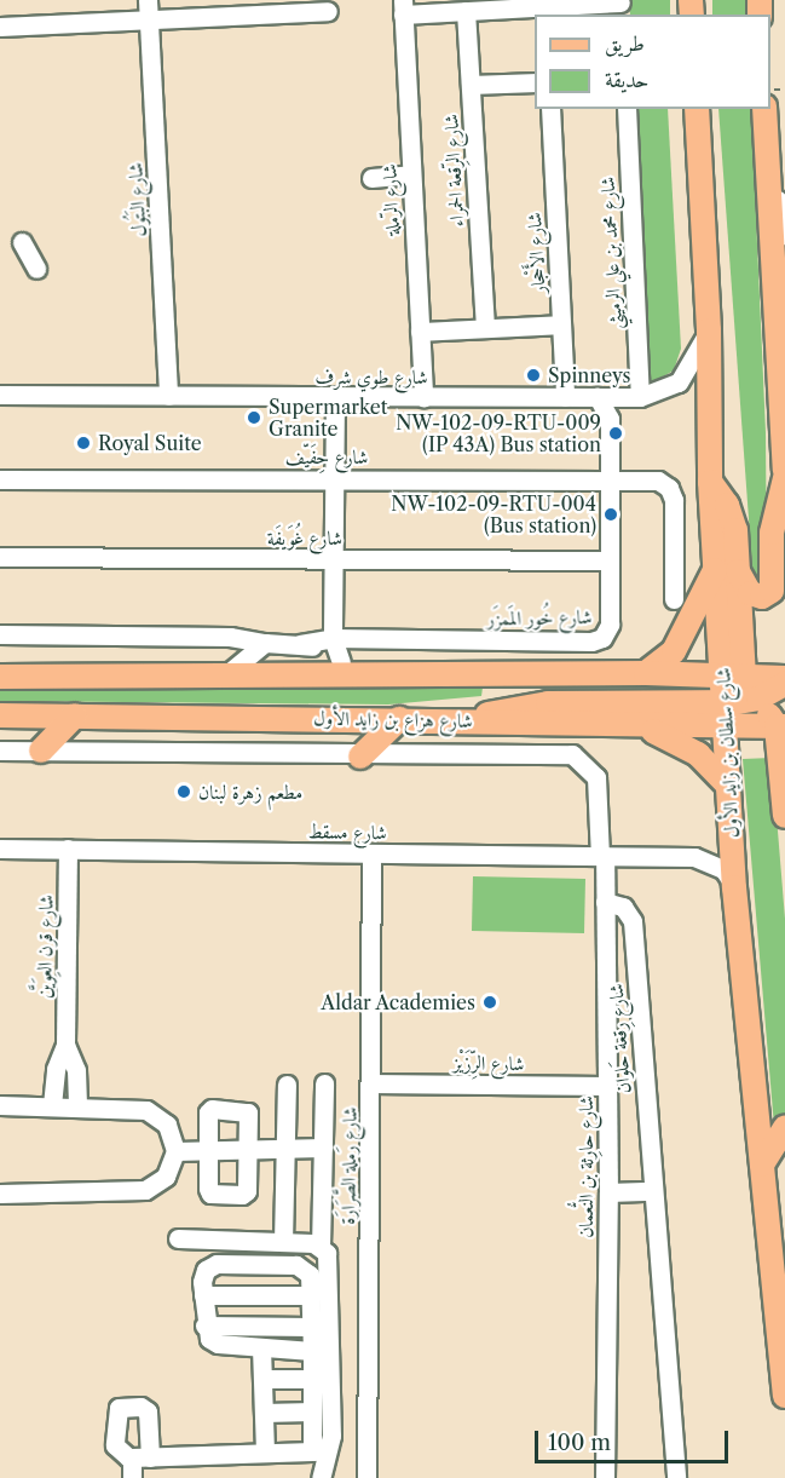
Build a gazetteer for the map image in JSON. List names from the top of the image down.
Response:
{
  "streets": {
    "main road": ["شارع هزاع بن زايد الأول", "شارع سلطان بن زايد الأول"],
    "street": [
      "شارع الرِّقعة الحمراء",
      "شارع البَتُول",
      "شارع الرّملة",
      "شارع الأَحْجار",
      "شارع محمد بن علي الرميثي",
      "شارع طوي شرف",
      "شارع حِفَيّف",
      "شارع غُوَيفَة",
      "شارع خُور المَمزَر",
      "شارع مسقط",
      "شارع قرن العِوَيَّن",
      "شارع رِقعة حَلوان",
      "شارع الرِّزَيْز",
      "شارع رَملة الصَّرَارَة",
      "شارع حارِثة بن النُّعمان"
    ]
  },
  "crossings": [
    ["شارع البَتُول", "شارع طوي شرف"],
    ["شارع الرّملة", "شارع طوي شرف"],
    ["شارع الأَحْجار", "شارع طوي شرف"],
    ["شارع محمد بن علي الرميثي", "شارع طوي شرف"],
    ["شارع طوي شرف", "شارع خُور المَمزَر"],
    ["شارع طوي شرف", "شارع سلطان بن زايد الأول"],
    ["شارع حِفَيّف", "شارع خُور المَمزَر"],
    ["شارع غُوَيفَة", "شارع خُور المَمزَر"],
    ["شارع هزاع بن زايد الأول", "شارع سلطان بن زايد الأول"],
    ["شارع سلطان بن زايد الأول", "شارع مسقط"],
    ["شارع مسقط", "شارع قرن العِوَيَّن"],
    ["شارع مسقط", "شارع رَملة الصَّرَارَة"],
    ["شارع مسقط", "شارع حارِثة بن النُّعمان"],
    ["شارع رِقعة حَلوان", "شارع حارِثة بن النُّعمان"],
    ["شارع الرِّزَيْز", "شارع رَملة الصَّرَارَة"],
    ["شارع الرِّزَيْز", "شارع حارِثة بن النُّعمان"]
  ],
  "places": [
    "Spinneys",
    "Supermarket Granite",
    "NW-102-09-RTU-009 (IP 43A) Bus station",
    "Royal Suite",
    "NW-102-09-RTU-004 (Bus station)",
    "مطعم زهرة لبنان",
    "Aldar Academies"
  ],
  "legend": ["طريق", "حديقة"],
  "scale_bar": "100 m"
}
